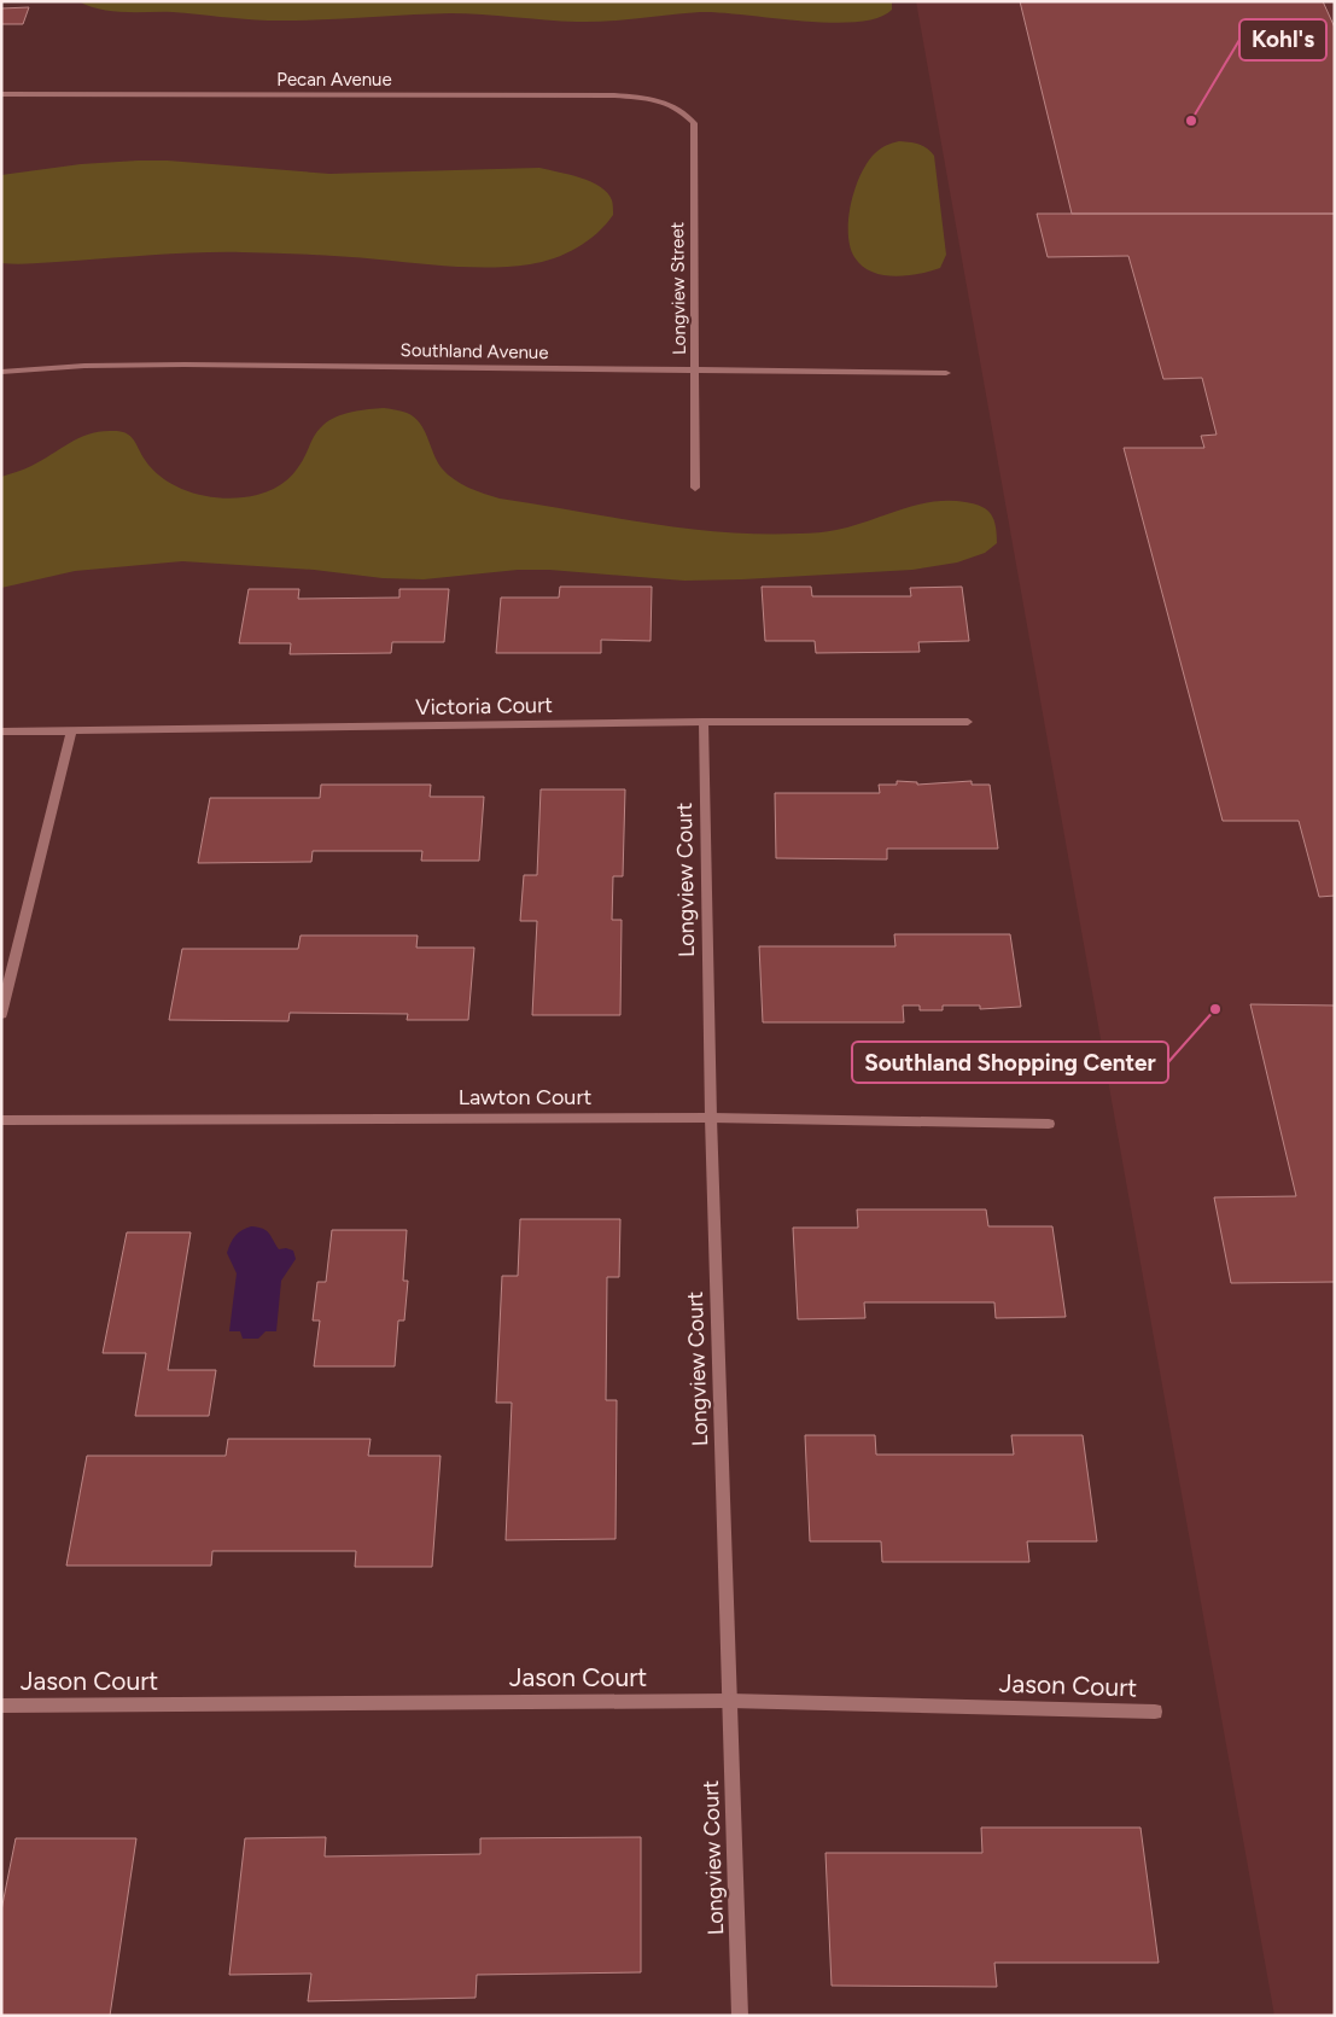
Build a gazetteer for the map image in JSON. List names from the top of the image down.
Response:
{
  "streets": {
    "street": [
      "Pecan Avenue",
      "Longview Street",
      "Southland Avenue",
      "Victoria Court",
      "Longview Court",
      "Lawton Court",
      "Jason Court"
    ]
  },
  "crossings": [
    ["Pecan Avenue", "Longview Street"],
    ["Longview Street", "Southland Avenue"],
    ["Victoria Court", "Longview Court"],
    ["Longview Court", "Lawton Court"],
    ["Longview Court", "Jason Court"]
  ],
  "places": ["Kohl's", "Southland Shopping Center"]
}
